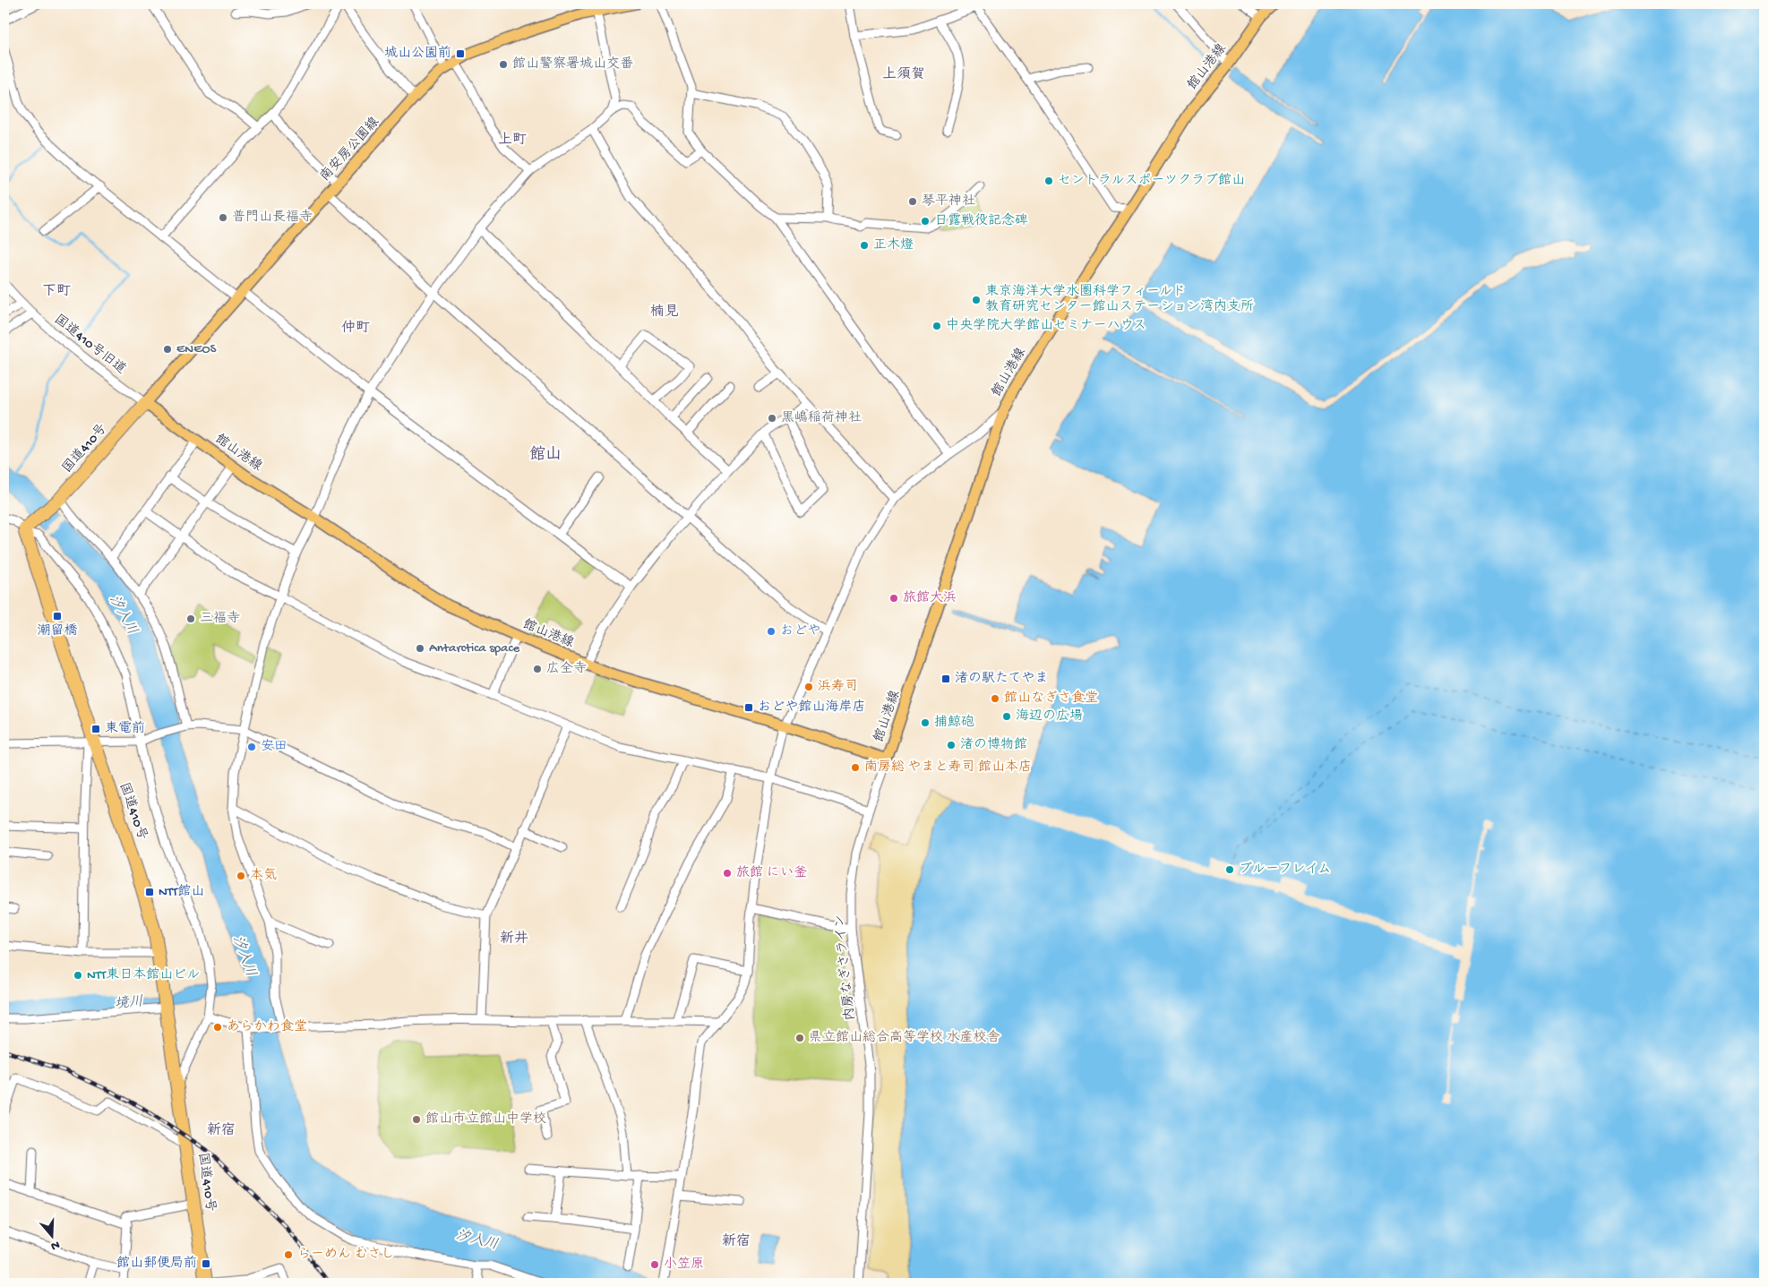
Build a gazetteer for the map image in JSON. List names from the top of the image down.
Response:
{
  "streets": {
    "highway": ["国道410号"],
    "main road": ["館山港線", "南安房公園線"],
    "street": ["国道410号旧道", "内房なぎさライン"]
  },
  "crossings": [
    ["館山港線", "南安房公園線"],
    ["館山港線", "国道410号旧道"],
    ["館山港線", "国道410号"],
    ["館山港線", "内房なぎさライン"],
    ["南安房公園線", "国道410号旧道"],
    ["南安房公園線", "国道410号"],
    ["国道410号旧道", "国道410号"]
  ],
  "districts": [
    "上須賀",
    "上町",
    "下町",
    "楠見",
    "仲町",
    "館山",
    "新井",
    "新宿",
    "新宿"
  ],
  "water": ["汐入川", "境川"],
  "places": {
    "transit": [
      "城山公園前",
      "潮留橋",
      "渚の駅たてやま",
      "おどや館山海岸店",
      "東電前",
      "NTT館山",
      "館山郵便局前"
    ],
    "other": [
      "館山警察署城山交番",
      "セントラルスポーツクラブ館山",
      "琴平神社",
      "普門山長福寺",
      "日露戦役記念碑",
      "正木燈",
      "東京海洋大学水圏科学フィールド 教育研究センター館山ステーション湾内支所",
      "中央学院大学館山セミナーハウス",
      "ENEOS",
      "黒嶋稲荷神社",
      "旅館大浜",
      "三福寺",
      "おどや",
      "Antarctica space",
      "広全寺",
      "浜寿司",
      "館山なぎさ食堂",
      "海辺の広場",
      "捕鯨砲",
      "渚の博物館",
      "安田",
      "南房総 やまと寿司 館山本店",
      "ブルーフレイム",
      "旅館 にい釜",
      "本気",
      "NTT東日本館山ビル",
      "あらかわ食堂",
      "県立館山総合高等学校 水産校舎",
      "館山市立館山中学校",
      "らーめん むさし",
      "小笠原"
    ]
  },
  "north": "bottom"
}
